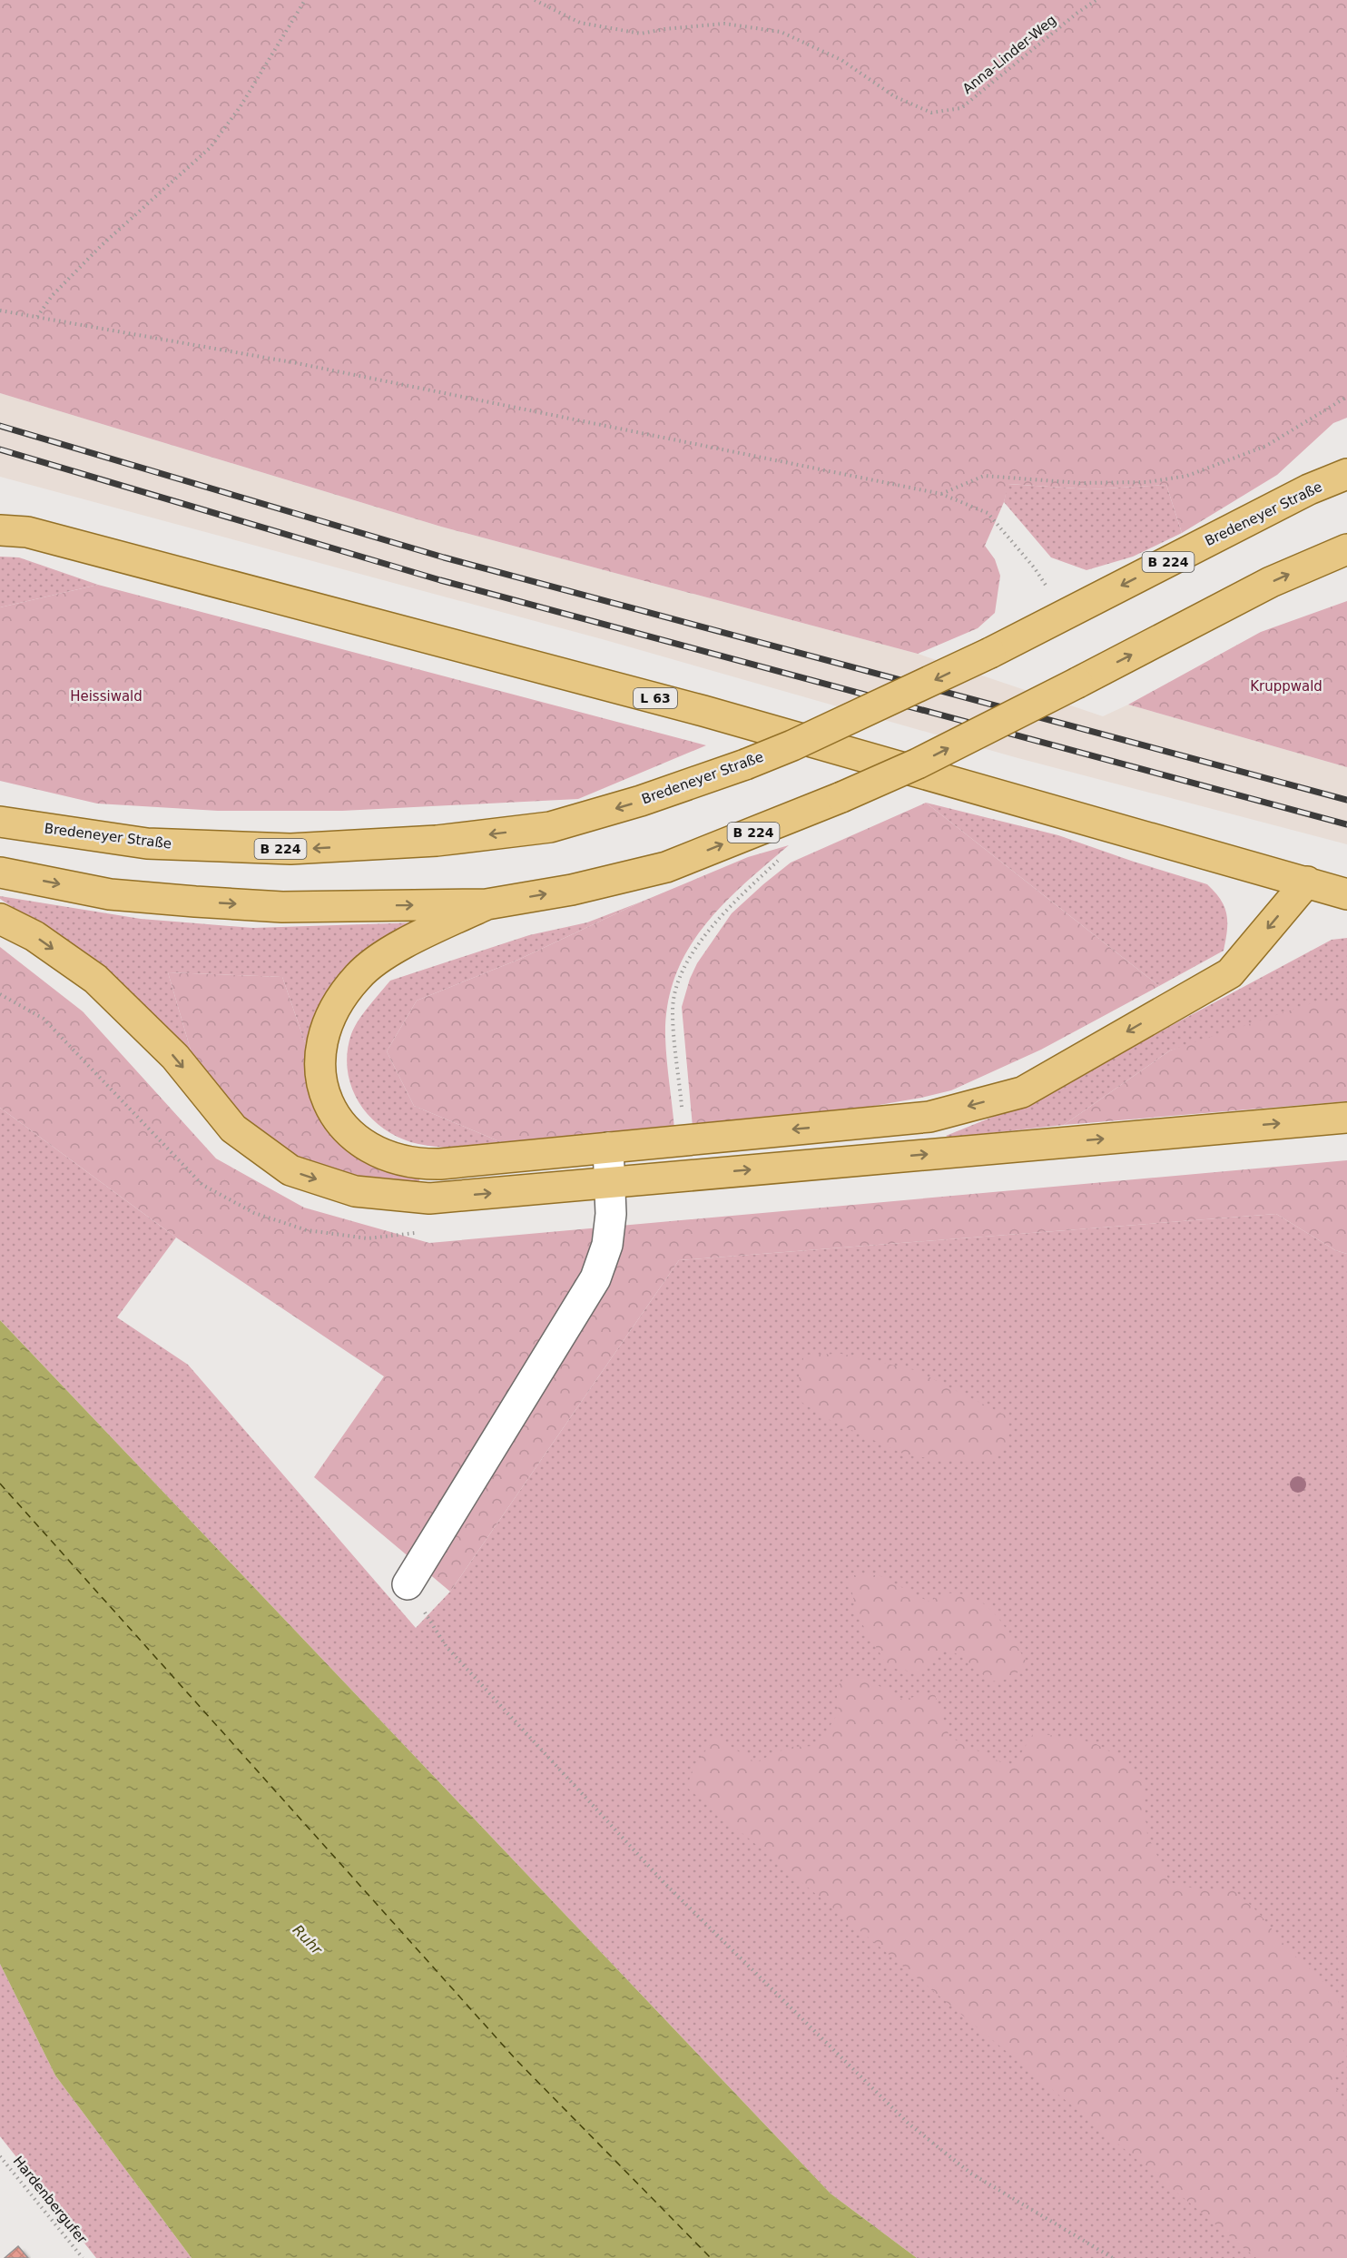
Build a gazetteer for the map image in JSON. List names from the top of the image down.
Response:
{
  "streets": {
    "main road": ["Bredeneyer Straße", "B 224", "L 63"],
    "path": ["Anna-Linder-Weg", "Hardenbergufer"]
  },
  "water": ["Ruhr"],
  "parks": ["Kruppwald", "Heissiwald"]
}
